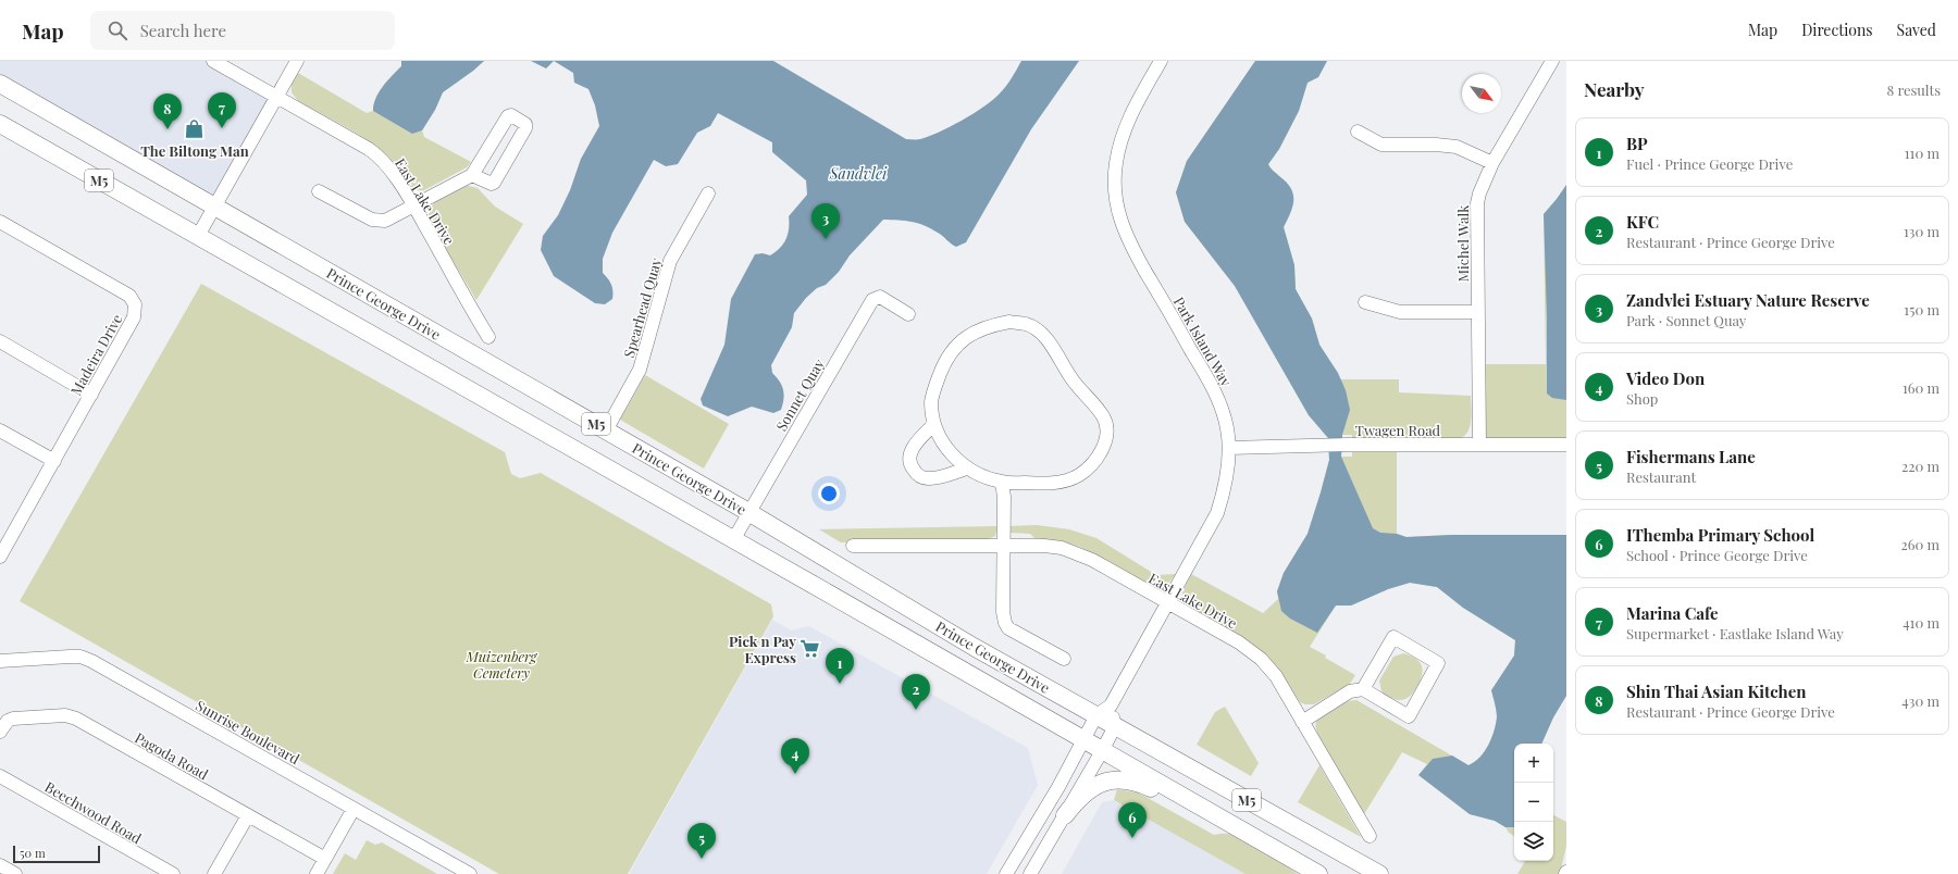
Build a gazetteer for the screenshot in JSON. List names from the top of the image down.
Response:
{
  "streets": {
    "main road": ["M5", "Prince George Drive"],
    "street": [
      "East Lake Drive",
      "Michel Walk",
      "Spearhead Quay",
      "Park Island Way",
      "Madeira Drive",
      "Sonnet Quay",
      "Twagen Road",
      "Sunrise Boulevard",
      "Pagoda Road",
      "Beechwood Road"
    ]
  },
  "crossings": [
    ["East Lake Drive", "Park Island Way"],
    ["Michel Walk", "Twagen Road"],
    ["Prince George Drive", "Spearhead Quay"],
    ["Prince George Drive", "Park Island Way"],
    ["Prince George Drive", "Sonnet Quay"],
    ["Park Island Way", "Twagen Road"]
  ],
  "water": ["Sandvlei"],
  "parks": ["Muizenberg Cemetery"],
  "places": {
    "shop": ["The Biltong Man"],
    "supermarket": ["Pick n Pay Express"]
  },
  "scale_bar": "50 m",
  "north": "bottom right",
  "page": {
    "header": "Map",
    "search": "Search here",
    "nav": ["Map", "Directions", "Saved"],
    "heading": ["Nearby", "8 results"],
    "pins": [
      "7",
      "8",
      "3",
      "1",
      "2",
      "4",
      "6",
      "5"
    ],
    "list": [
      {
        "mark": "1",
        "name": "BP",
        "note": "Fuel · Prince George Drive",
        "value": "110 m"
      },
      {
        "mark": "2",
        "name": "KFC",
        "note": "Restaurant · Prince George Drive",
        "value": "130 m"
      },
      {
        "mark": "3",
        "name": "Zandvlei Estuary Nature Reserve",
        "note": "Park · Sonnet Quay",
        "value": "150 m"
      },
      {
        "mark": "4",
        "name": "Video Don",
        "note": "Shop",
        "value": "160 m"
      },
      {
        "mark": "5",
        "name": "Fishermans Lane",
        "note": "Restaurant",
        "value": "220 m"
      },
      {
        "mark": "6",
        "name": "IThemba Primary School",
        "note": "School · Prince George Drive",
        "value": "260 m"
      },
      {
        "mark": "7",
        "name": "Marina Cafe",
        "note": "Supermarket · Eastlake Island Way",
        "value": "410 m"
      },
      {
        "mark": "8",
        "name": "Shin Thai Asian Kitchen",
        "note": "Restaurant · Prince George Drive",
        "value": "430 m"
      }
    ],
    "map_buttons": ["+", "−"],
    "scale": "50 m"
  }
}
